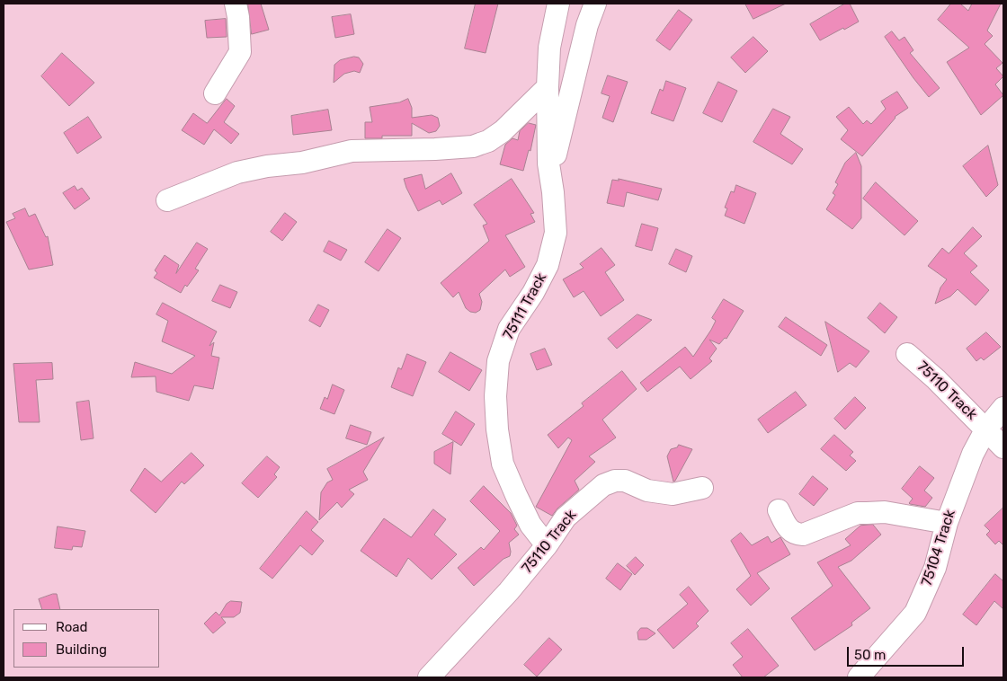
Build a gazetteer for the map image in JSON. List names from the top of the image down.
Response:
{
  "streets": {
    "street": ["75111 Track", "75110 Track", "75104 Track"]
  },
  "crossings": [
    ["75111 Track", "75110 Track"],
    ["75110 Track", "75104 Track"]
  ],
  "legend": ["Road", "Building"],
  "scale_bar": "50 m"
}
